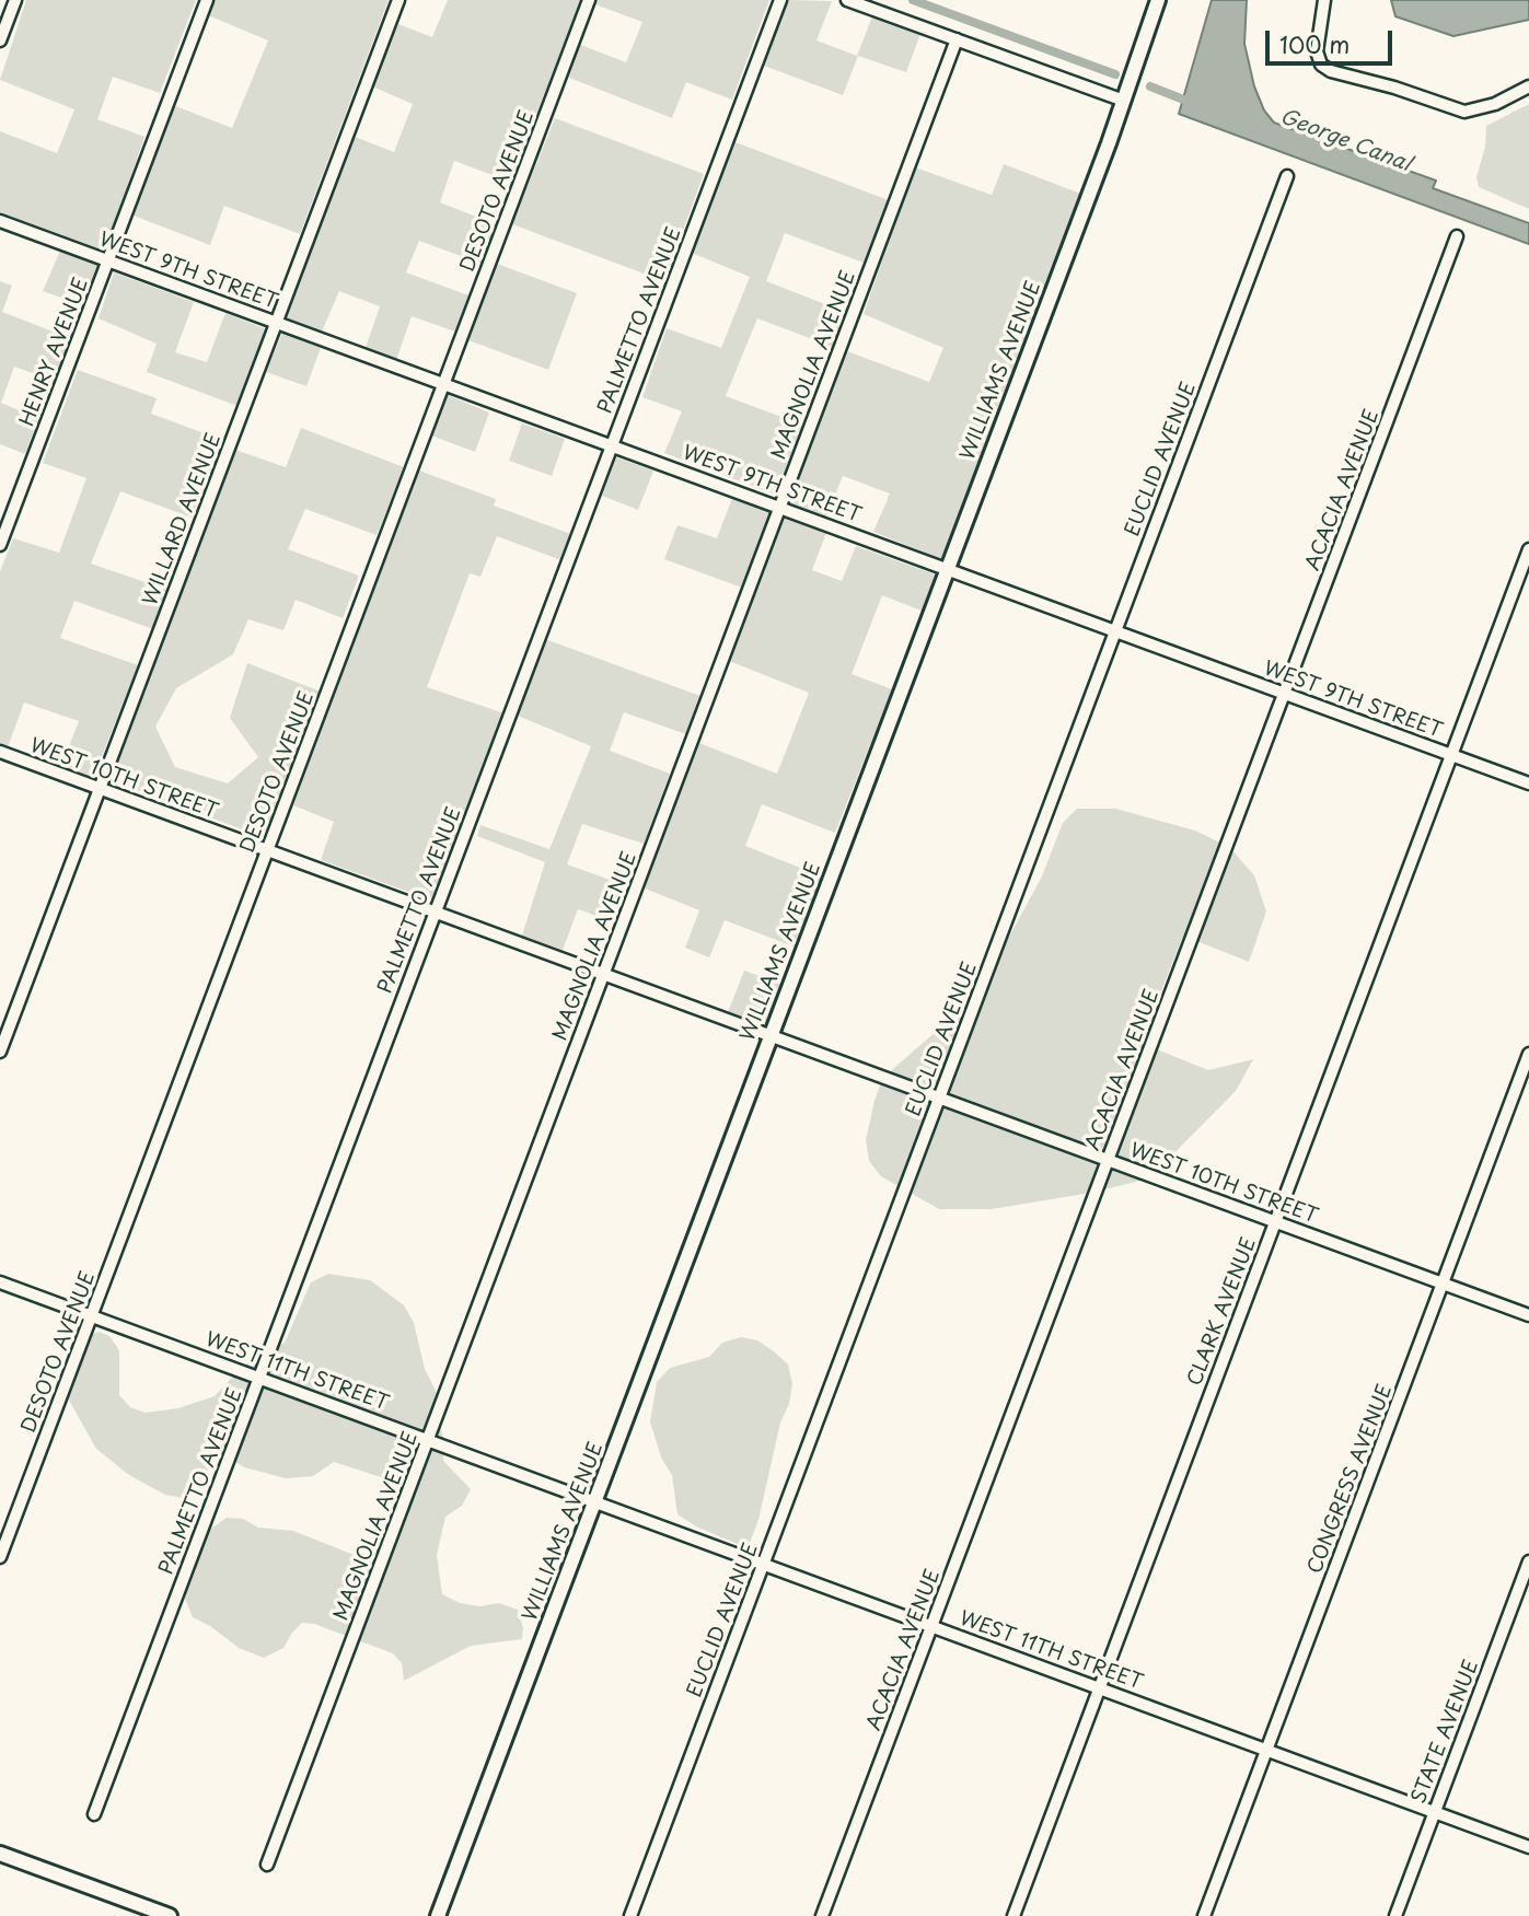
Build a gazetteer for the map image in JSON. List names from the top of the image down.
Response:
{
  "streets": {
    "street": [
      "DESOTO AVENUE",
      "WEST 9TH STREET",
      "PALMETTO AVENUE",
      "HENRY AVENUE",
      "MAGNOLIA AVENUE",
      "WILLIAMS AVENUE",
      "EUCLID AVENUE",
      "ACACIA AVENUE",
      "WILLARD AVENUE",
      "WEST 10TH STREET",
      "CLARK AVENUE",
      "WEST 11TH STREET",
      "CONGRESS AVENUE",
      "STATE AVENUE"
    ]
  },
  "crossings": [
    ["DESOTO AVENUE", "WEST 9TH STREET"],
    ["DESOTO AVENUE", "WEST 10TH STREET"],
    ["DESOTO AVENUE", "WEST 11TH STREET"],
    ["WEST 9TH STREET", "PALMETTO AVENUE"],
    ["WEST 9TH STREET", "HENRY AVENUE"],
    ["WEST 9TH STREET", "MAGNOLIA AVENUE"],
    ["WEST 9TH STREET", "WILLIAMS AVENUE"],
    ["WEST 9TH STREET", "EUCLID AVENUE"],
    ["WEST 9TH STREET", "ACACIA AVENUE"],
    ["WEST 9TH STREET", "WILLARD AVENUE"],
    ["WEST 9TH STREET", "CLARK AVENUE"],
    ["PALMETTO AVENUE", "WEST 10TH STREET"],
    ["PALMETTO AVENUE", "WEST 11TH STREET"],
    ["MAGNOLIA AVENUE", "WEST 10TH STREET"],
    ["MAGNOLIA AVENUE", "WEST 11TH STREET"],
    ["WILLIAMS AVENUE", "WEST 10TH STREET"],
    ["WILLIAMS AVENUE", "WEST 11TH STREET"],
    ["EUCLID AVENUE", "WEST 10TH STREET"],
    ["EUCLID AVENUE", "WEST 11TH STREET"],
    ["ACACIA AVENUE", "WEST 10TH STREET"],
    ["ACACIA AVENUE", "WEST 11TH STREET"],
    ["WILLARD AVENUE", "WEST 10TH STREET"],
    ["WEST 10TH STREET", "CLARK AVENUE"],
    ["WEST 10TH STREET", "CONGRESS AVENUE"],
    ["CLARK AVENUE", "WEST 11TH STREET"],
    ["WEST 11TH STREET", "CONGRESS AVENUE"],
    ["WEST 11TH STREET", "STATE AVENUE"]
  ],
  "water": ["George Canal"],
  "scale_bar": "100 m"
}
